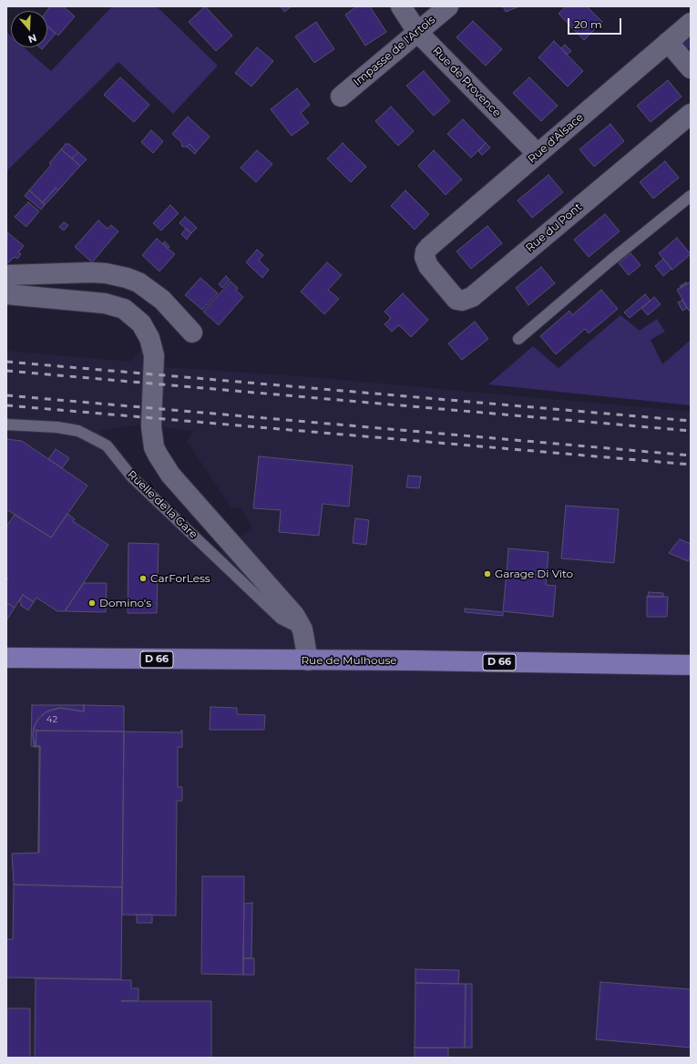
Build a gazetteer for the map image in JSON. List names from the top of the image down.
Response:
{
  "streets": {
    "main road": ["D 66", "Rue de Mulhouse"],
    "street": [
      "Impasse de l'Artois",
      "Rue de Provence",
      "Rue d'Alsace",
      "Rue du Pont"
    ],
    "lane": ["Ruelle de la Gare"]
  },
  "crossings": [
    ["Impasse de l'Artois", "Rue de Provence"],
    ["Rue de Provence", "Rue d'Alsace"],
    ["Rue d'Alsace", "Rue du Pont"]
  ],
  "places": ["Garage Di Vito", "CarForLess", "Domino's"],
  "house_numbers": ["42"],
  "scale_bar": "20 m",
  "north": "bottom"
}
